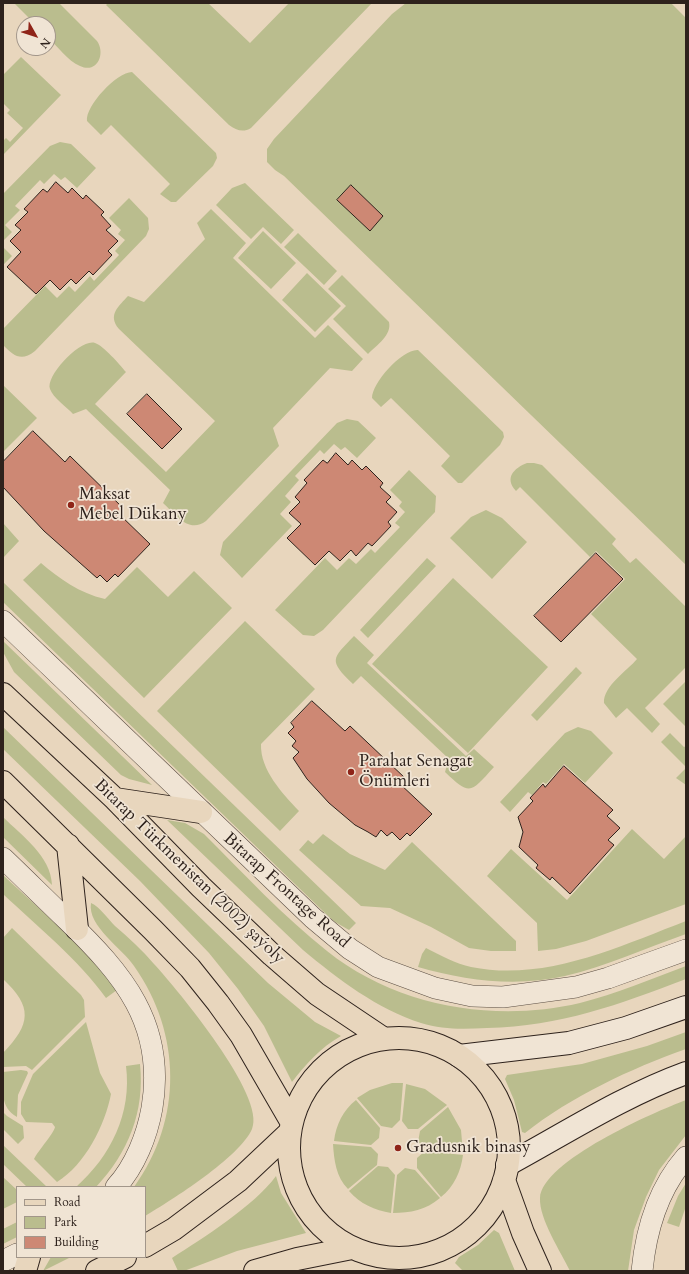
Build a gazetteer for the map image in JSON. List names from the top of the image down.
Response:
{
  "streets": {
    "main road": ["Bitarap Türkmenistan (2002) şaýoly"],
    "street": ["Bitarap Frontage Road"]
  },
  "places": ["Maksat Mebel Dükany", "Parahat Senagat Önümleri", "Gradusnik binasy"],
  "legend": ["Road", "Park", "Building"],
  "north": "bottom right"
}
